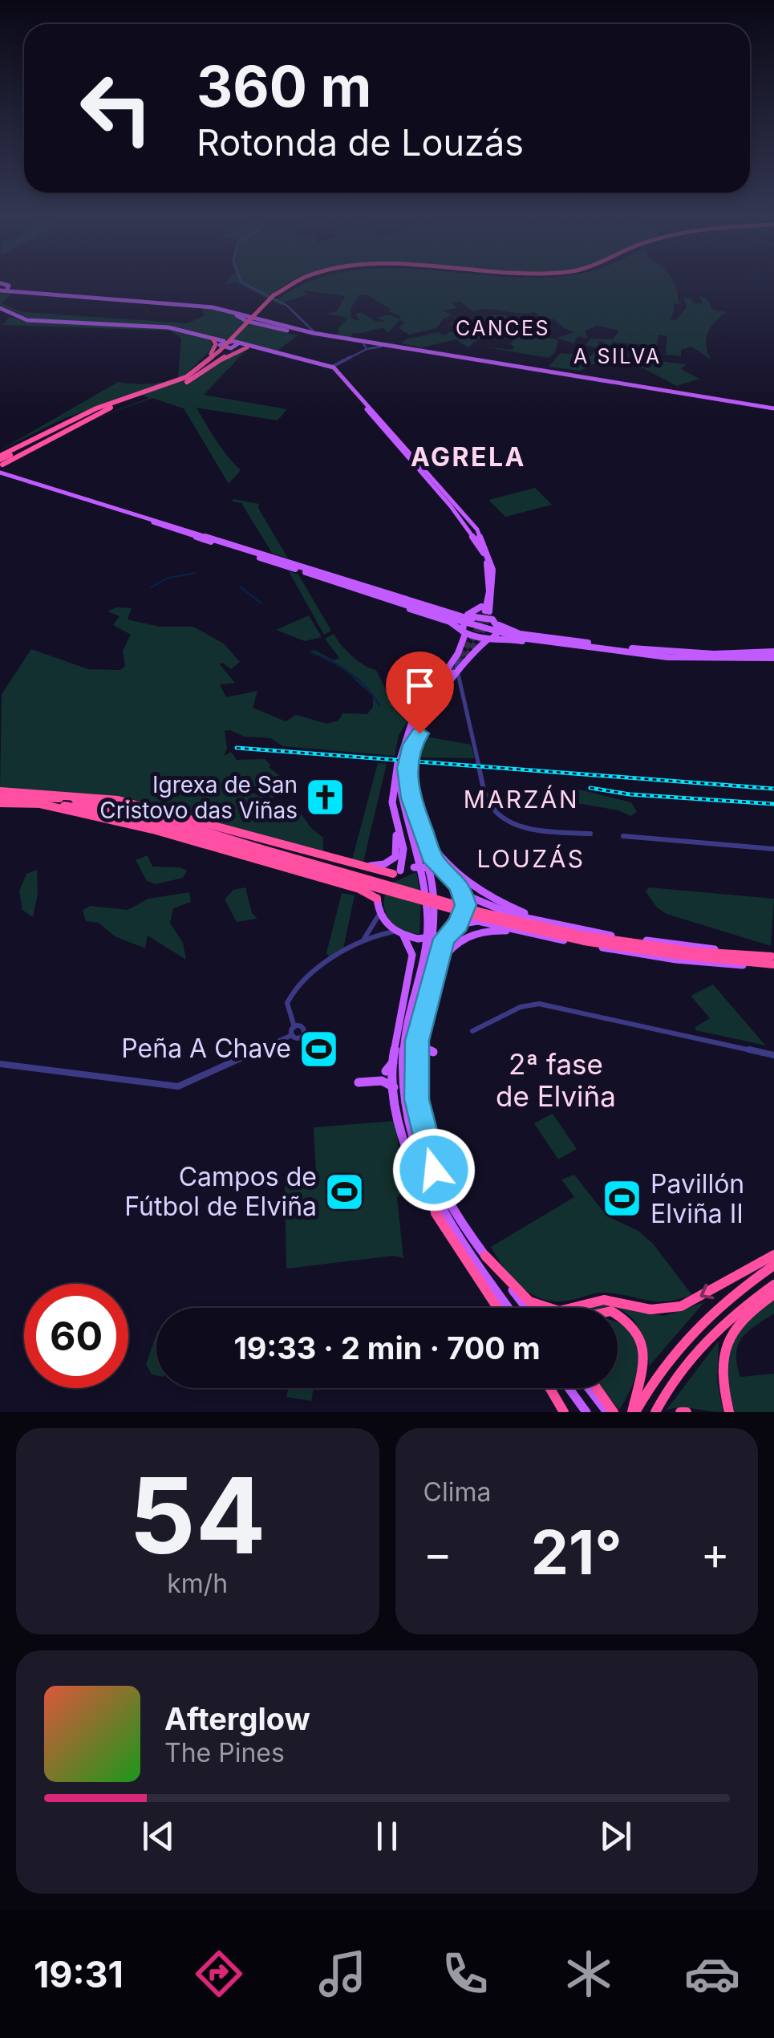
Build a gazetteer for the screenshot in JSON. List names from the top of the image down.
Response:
{
  "districts": [
    "CANCES",
    "A SILVA",
    "AGRELA",
    "MARZÁN",
    "LOUZÁS",
    "2ª fase de Elviña"
  ],
  "places": {
    "church": ["Igrexa de San Cristovo das Viñas"],
    "sports": ["Peña A Chave", "Campos de Fútbol de Elviña", "Pavillón Elviña II"]
  },
  "page": {
    "turn": ["360 m", "Rotonda de Louzás"],
    "limit": "60",
    "trip": "19:33 · 2 min · 700 m",
    "tile": [
      ["54", "km/h"],
      "Clima"
    ],
    "heat": ["−", "21°", "+"],
    "song": ["Afterglow", "The Pines"],
    "tabs": "19:31"
  }
}
